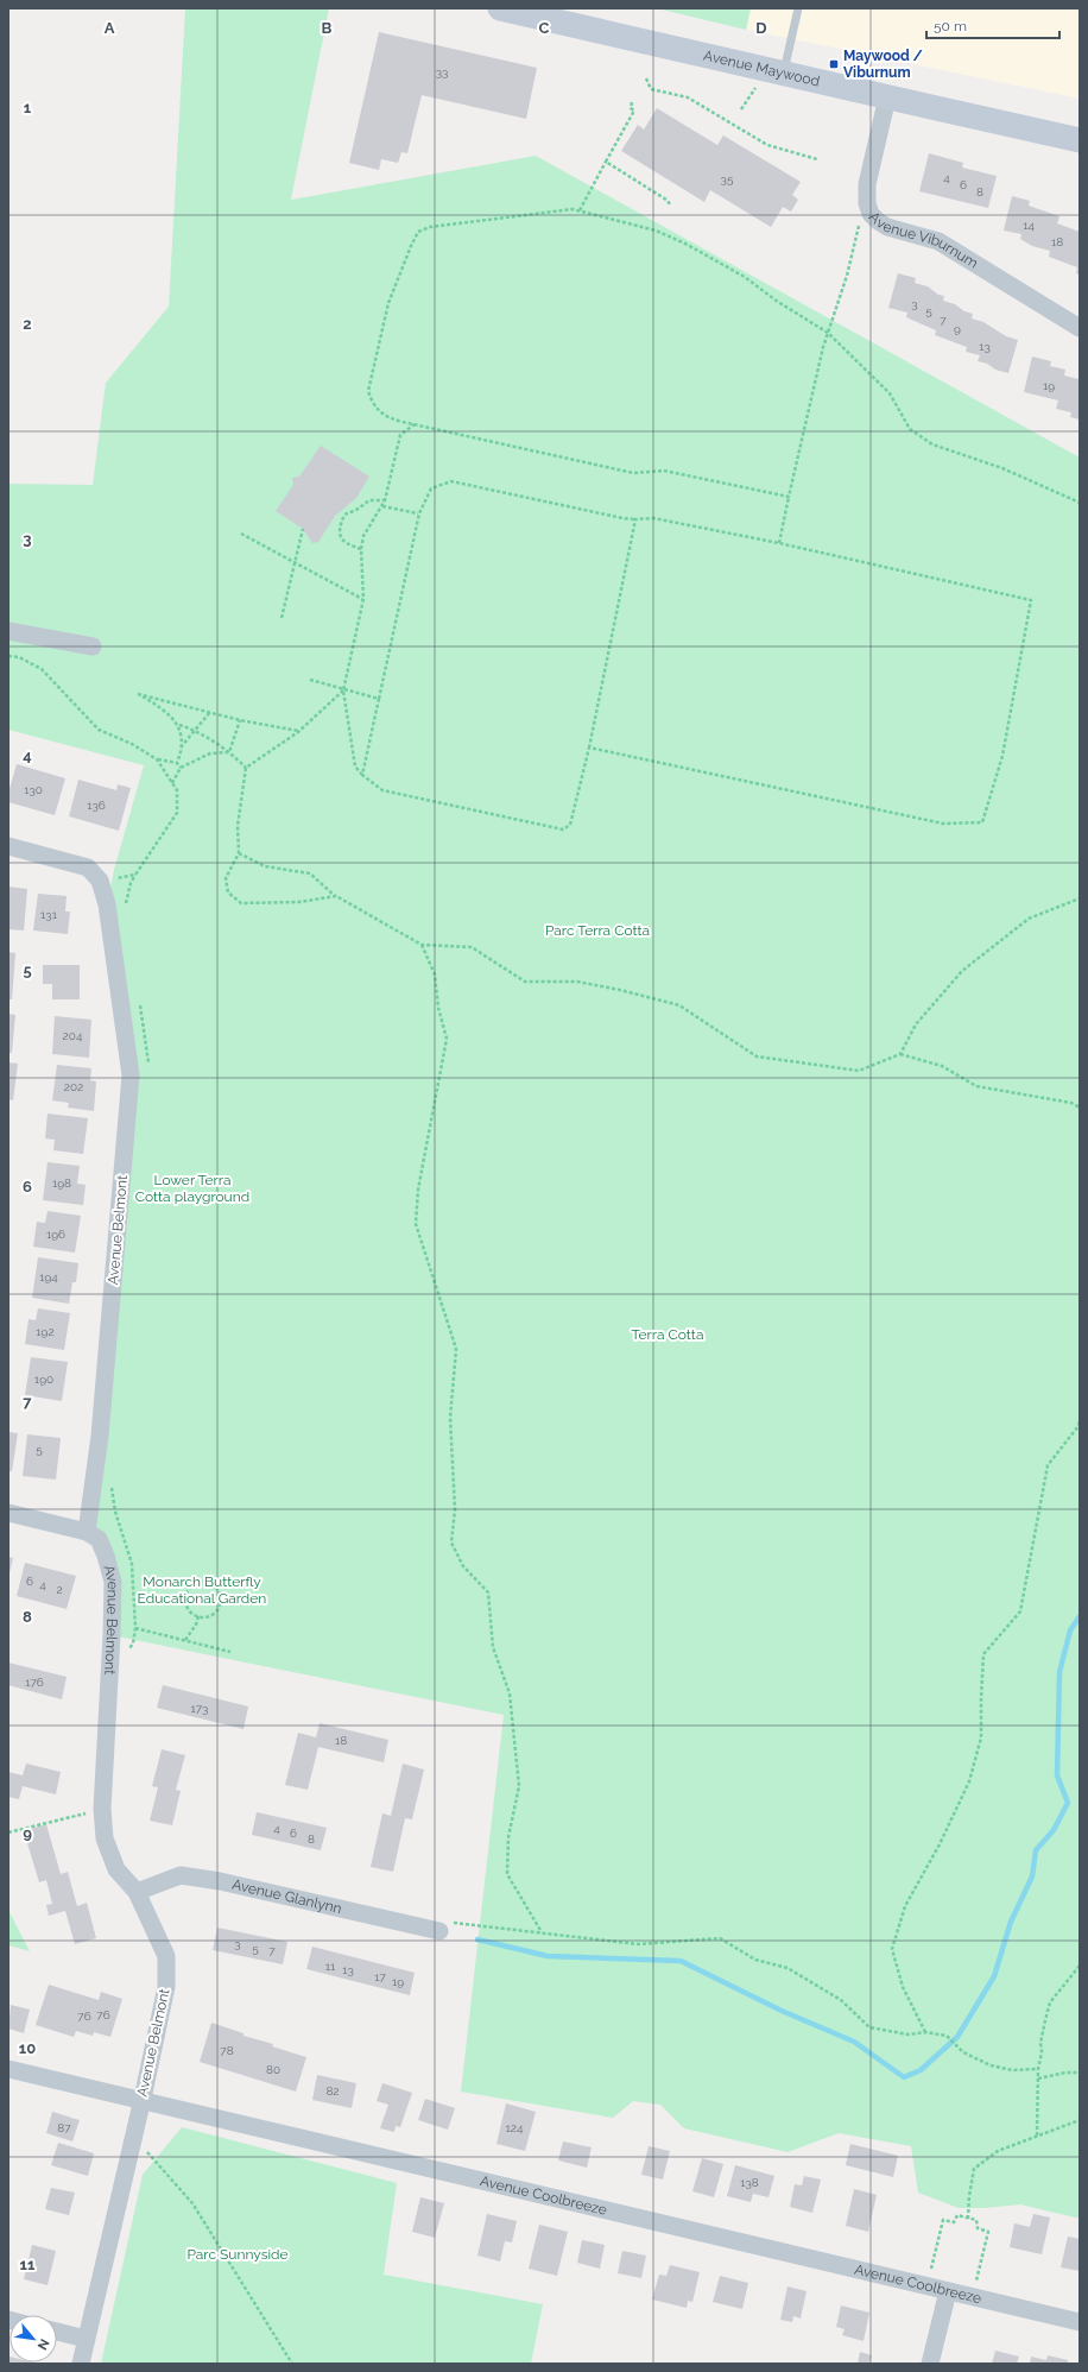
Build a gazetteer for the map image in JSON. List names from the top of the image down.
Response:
{
  "streets": {
    "street": [
      "Avenue Maywood",
      "Avenue Viburnum",
      "Avenue Belmont",
      "Avenue Glanlynn",
      "Avenue Coolbreeze"
    ]
  },
  "crossings": [
    ["Avenue Maywood", "Avenue Viburnum"],
    ["Avenue Belmont", "Avenue Glanlynn"],
    ["Avenue Belmont", "Avenue Coolbreeze"]
  ],
  "parks": [
    "Parc Terra Cotta",
    "Lower Terra Cotta playground",
    "Terra Cotta",
    "Monarch Butterfly Educational Garden",
    "Parc Sunnyside"
  ],
  "places": {
    "transit": ["Maywood / Viburnum"]
  },
  "house_numbers": [
    "33",
    "4",
    "35",
    "6",
    "8",
    "14",
    "18",
    "3",
    "5",
    "7",
    "9",
    "13",
    "19",
    "130",
    "136",
    "131",
    "204",
    "202",
    "198",
    "196",
    "194",
    "192",
    "190",
    "5",
    "6",
    "4",
    "2",
    "176",
    "173",
    "18",
    "4",
    "6",
    "8",
    "3",
    "5",
    "7",
    "11",
    "13",
    "17",
    "19",
    "76",
    "76",
    "78",
    "80",
    "82",
    "87",
    "124",
    "138"
  ],
  "scale_bar": "50 m",
  "north": "bottom right",
  "grid": {
    "columns": [
      "A",
      "B",
      "C",
      "D"
    ],
    "rows": [
      "1",
      "2",
      "3",
      "4",
      "5",
      "6",
      "7",
      "8",
      "9",
      "10",
      "11"
    ]
  }
}
